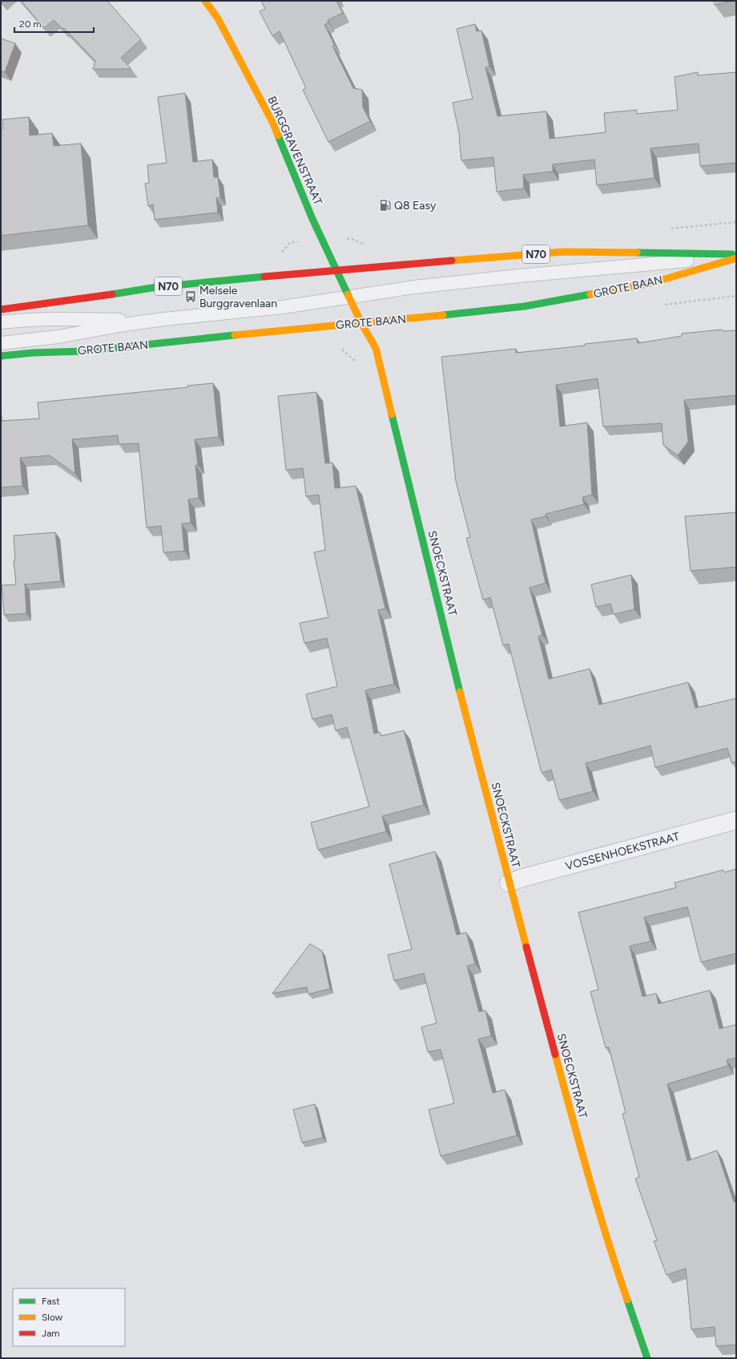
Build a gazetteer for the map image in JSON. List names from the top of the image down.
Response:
{
  "streets": {
    "main road": [
      "BURGGRAVENSTRAAT",
      "N70",
      "GROTE BAAN",
      "SNOECKSTRAAT"
    ],
    "street": ["VOSSENHOEKSTRAAT"]
  },
  "crossings": [
    ["BURGGRAVENSTRAAT", "N70"],
    ["BURGGRAVENSTRAAT", "GROTE BAAN"],
    ["BURGGRAVENSTRAAT", "SNOECKSTRAAT"],
    ["N70", "GROTE BAAN"],
    ["GROTE BAAN", "SNOECKSTRAAT"],
    ["SNOECKSTRAAT", "VOSSENHOEKSTRAAT"]
  ],
  "places": {
    "fuel station": ["Q8 Easy"],
    "bus stop": ["Melsele Burggravenlaan"]
  },
  "legend": ["Fast", "Slow", "Jam"],
  "scale_bar": "20 m"
}
